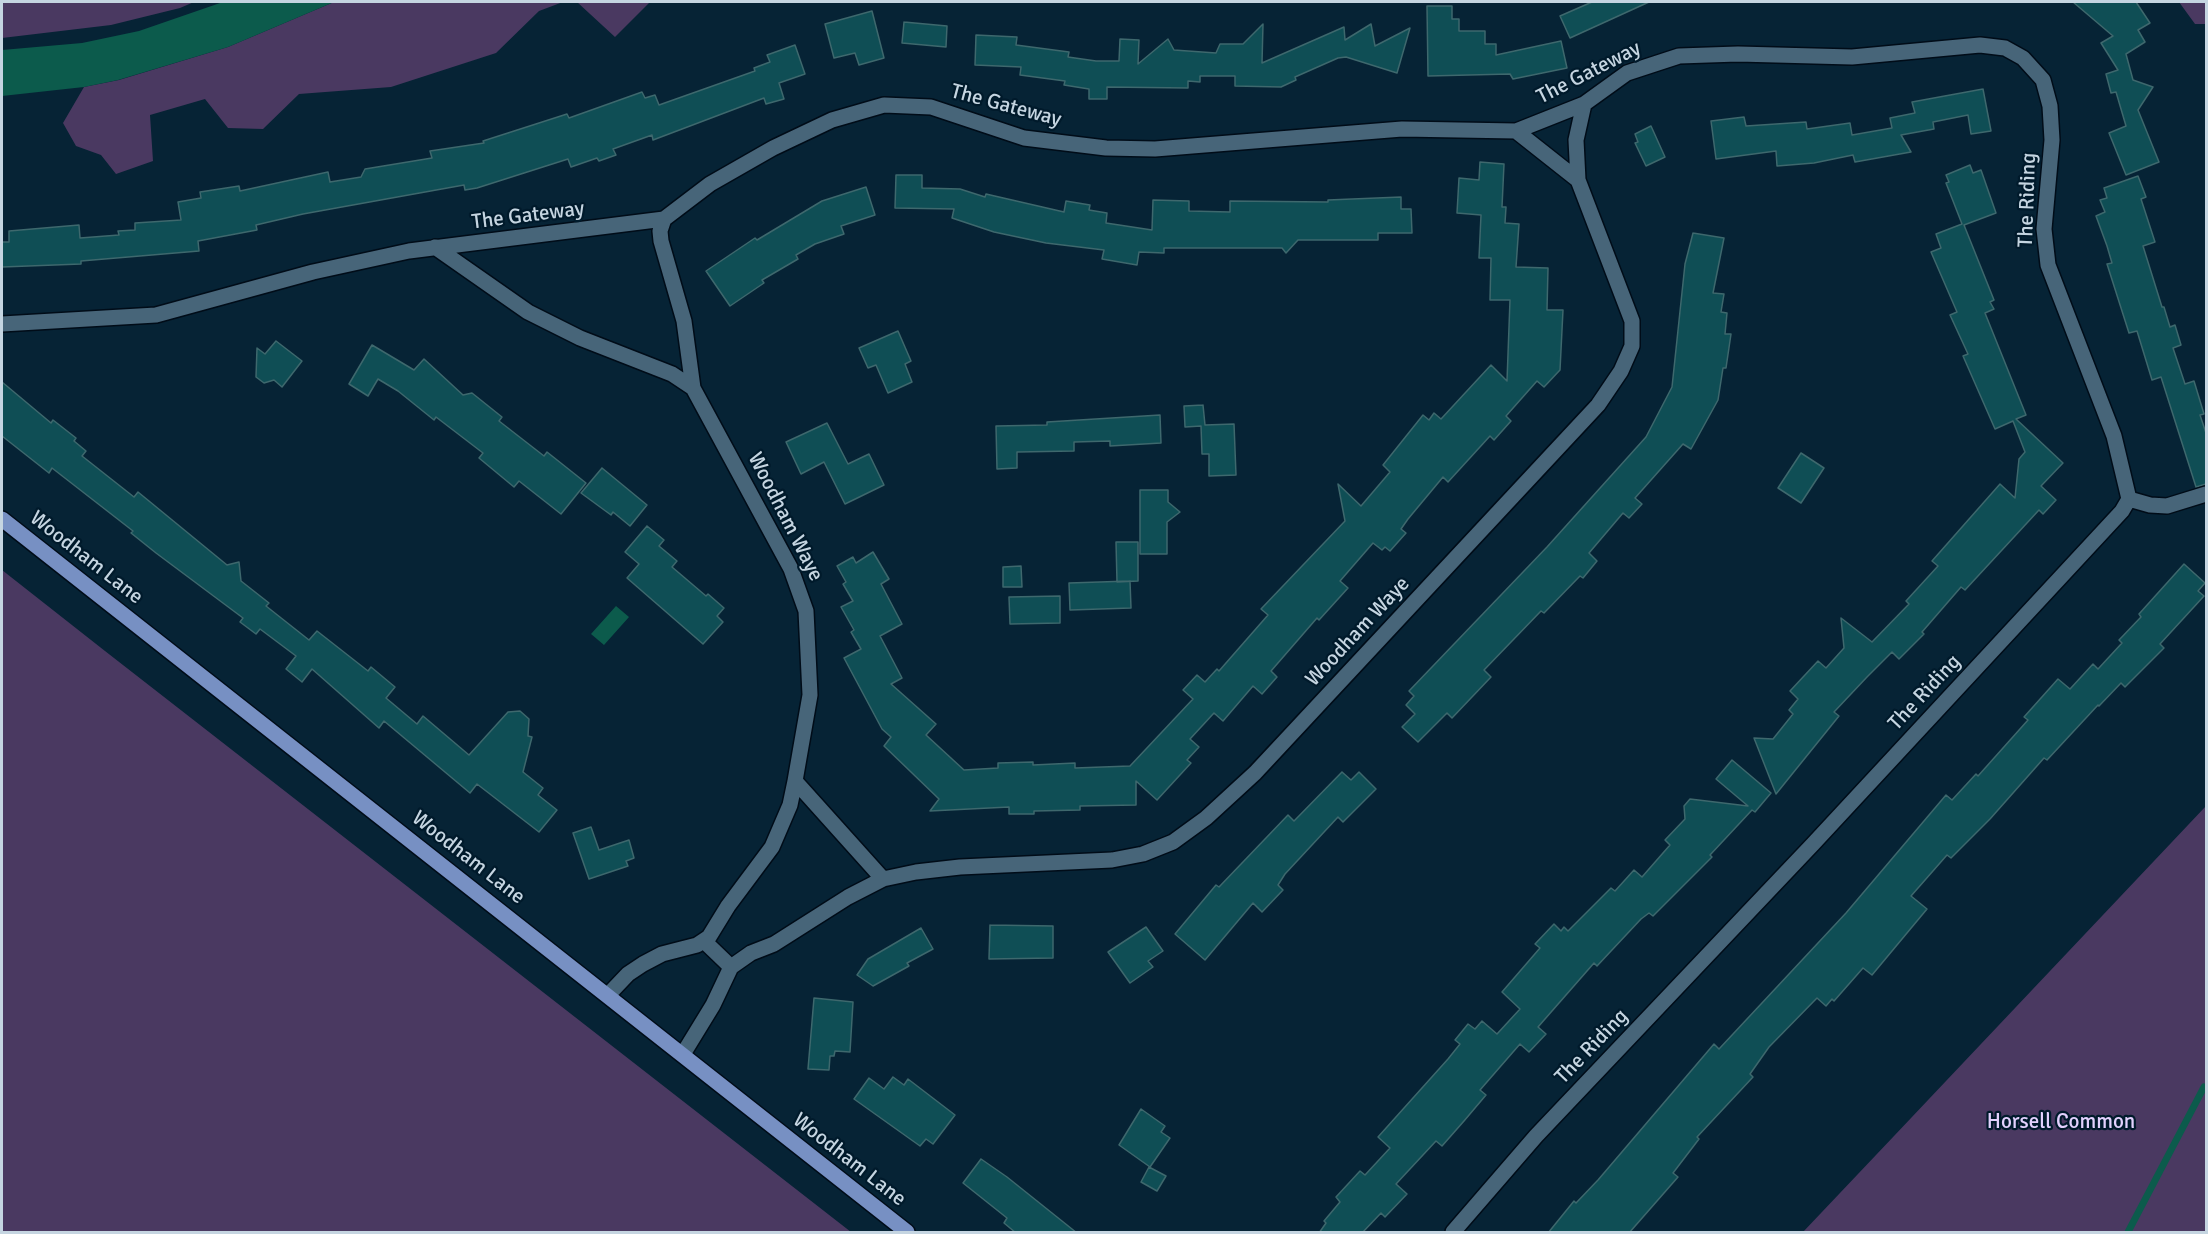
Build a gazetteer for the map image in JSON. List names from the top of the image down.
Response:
{
  "streets": {
    "main road": ["Woodham Lane"],
    "street": ["The Gateway", "The Riding", "Woodham Waye"]
  },
  "crossings": [
    ["The Gateway", "The Riding"],
    ["The Gateway", "Woodham Waye"]
  ],
  "parks": ["Horsell Common"]
}
